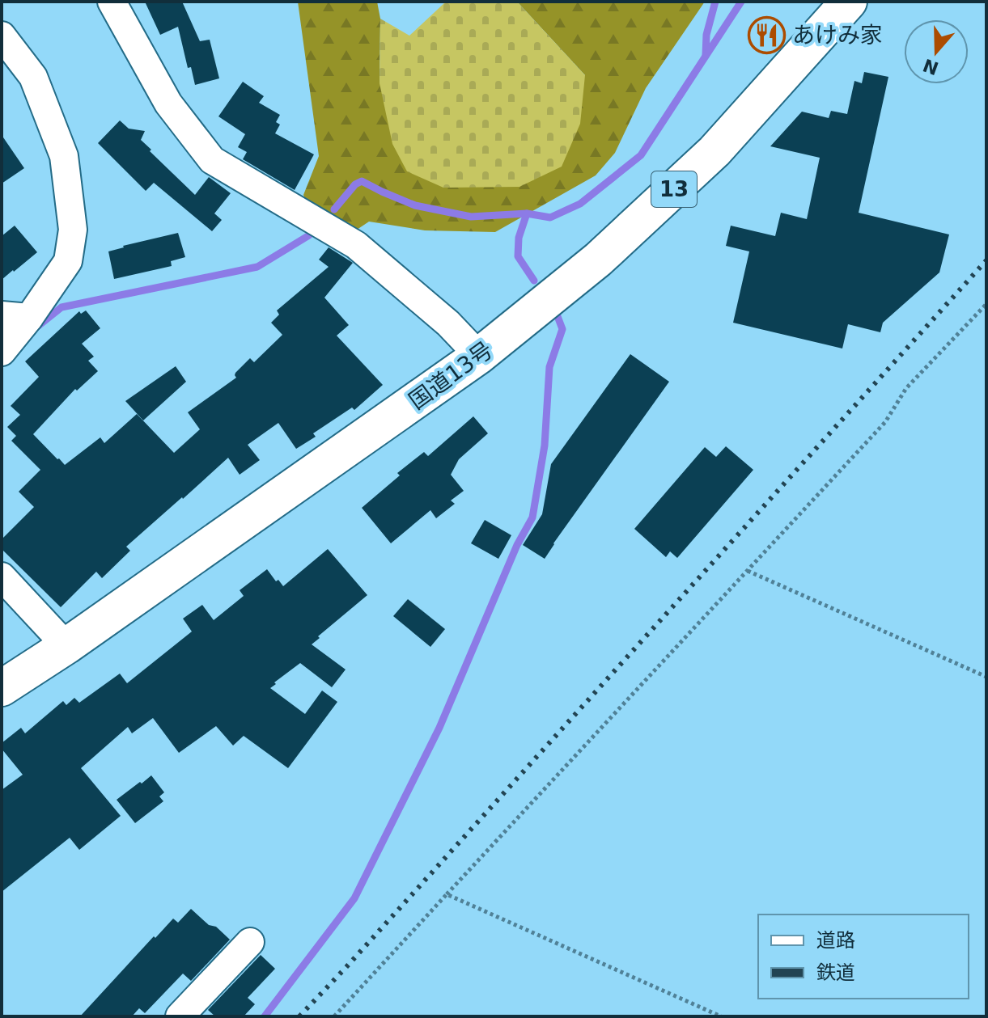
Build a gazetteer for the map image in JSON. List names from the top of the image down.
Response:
{
  "streets": {
    "highway": ["13", "国道13号"]
  },
  "places": {
    "restaurant": ["あけみ家"]
  },
  "legend": ["道路", "鉄道"],
  "north": "bottom"
}
